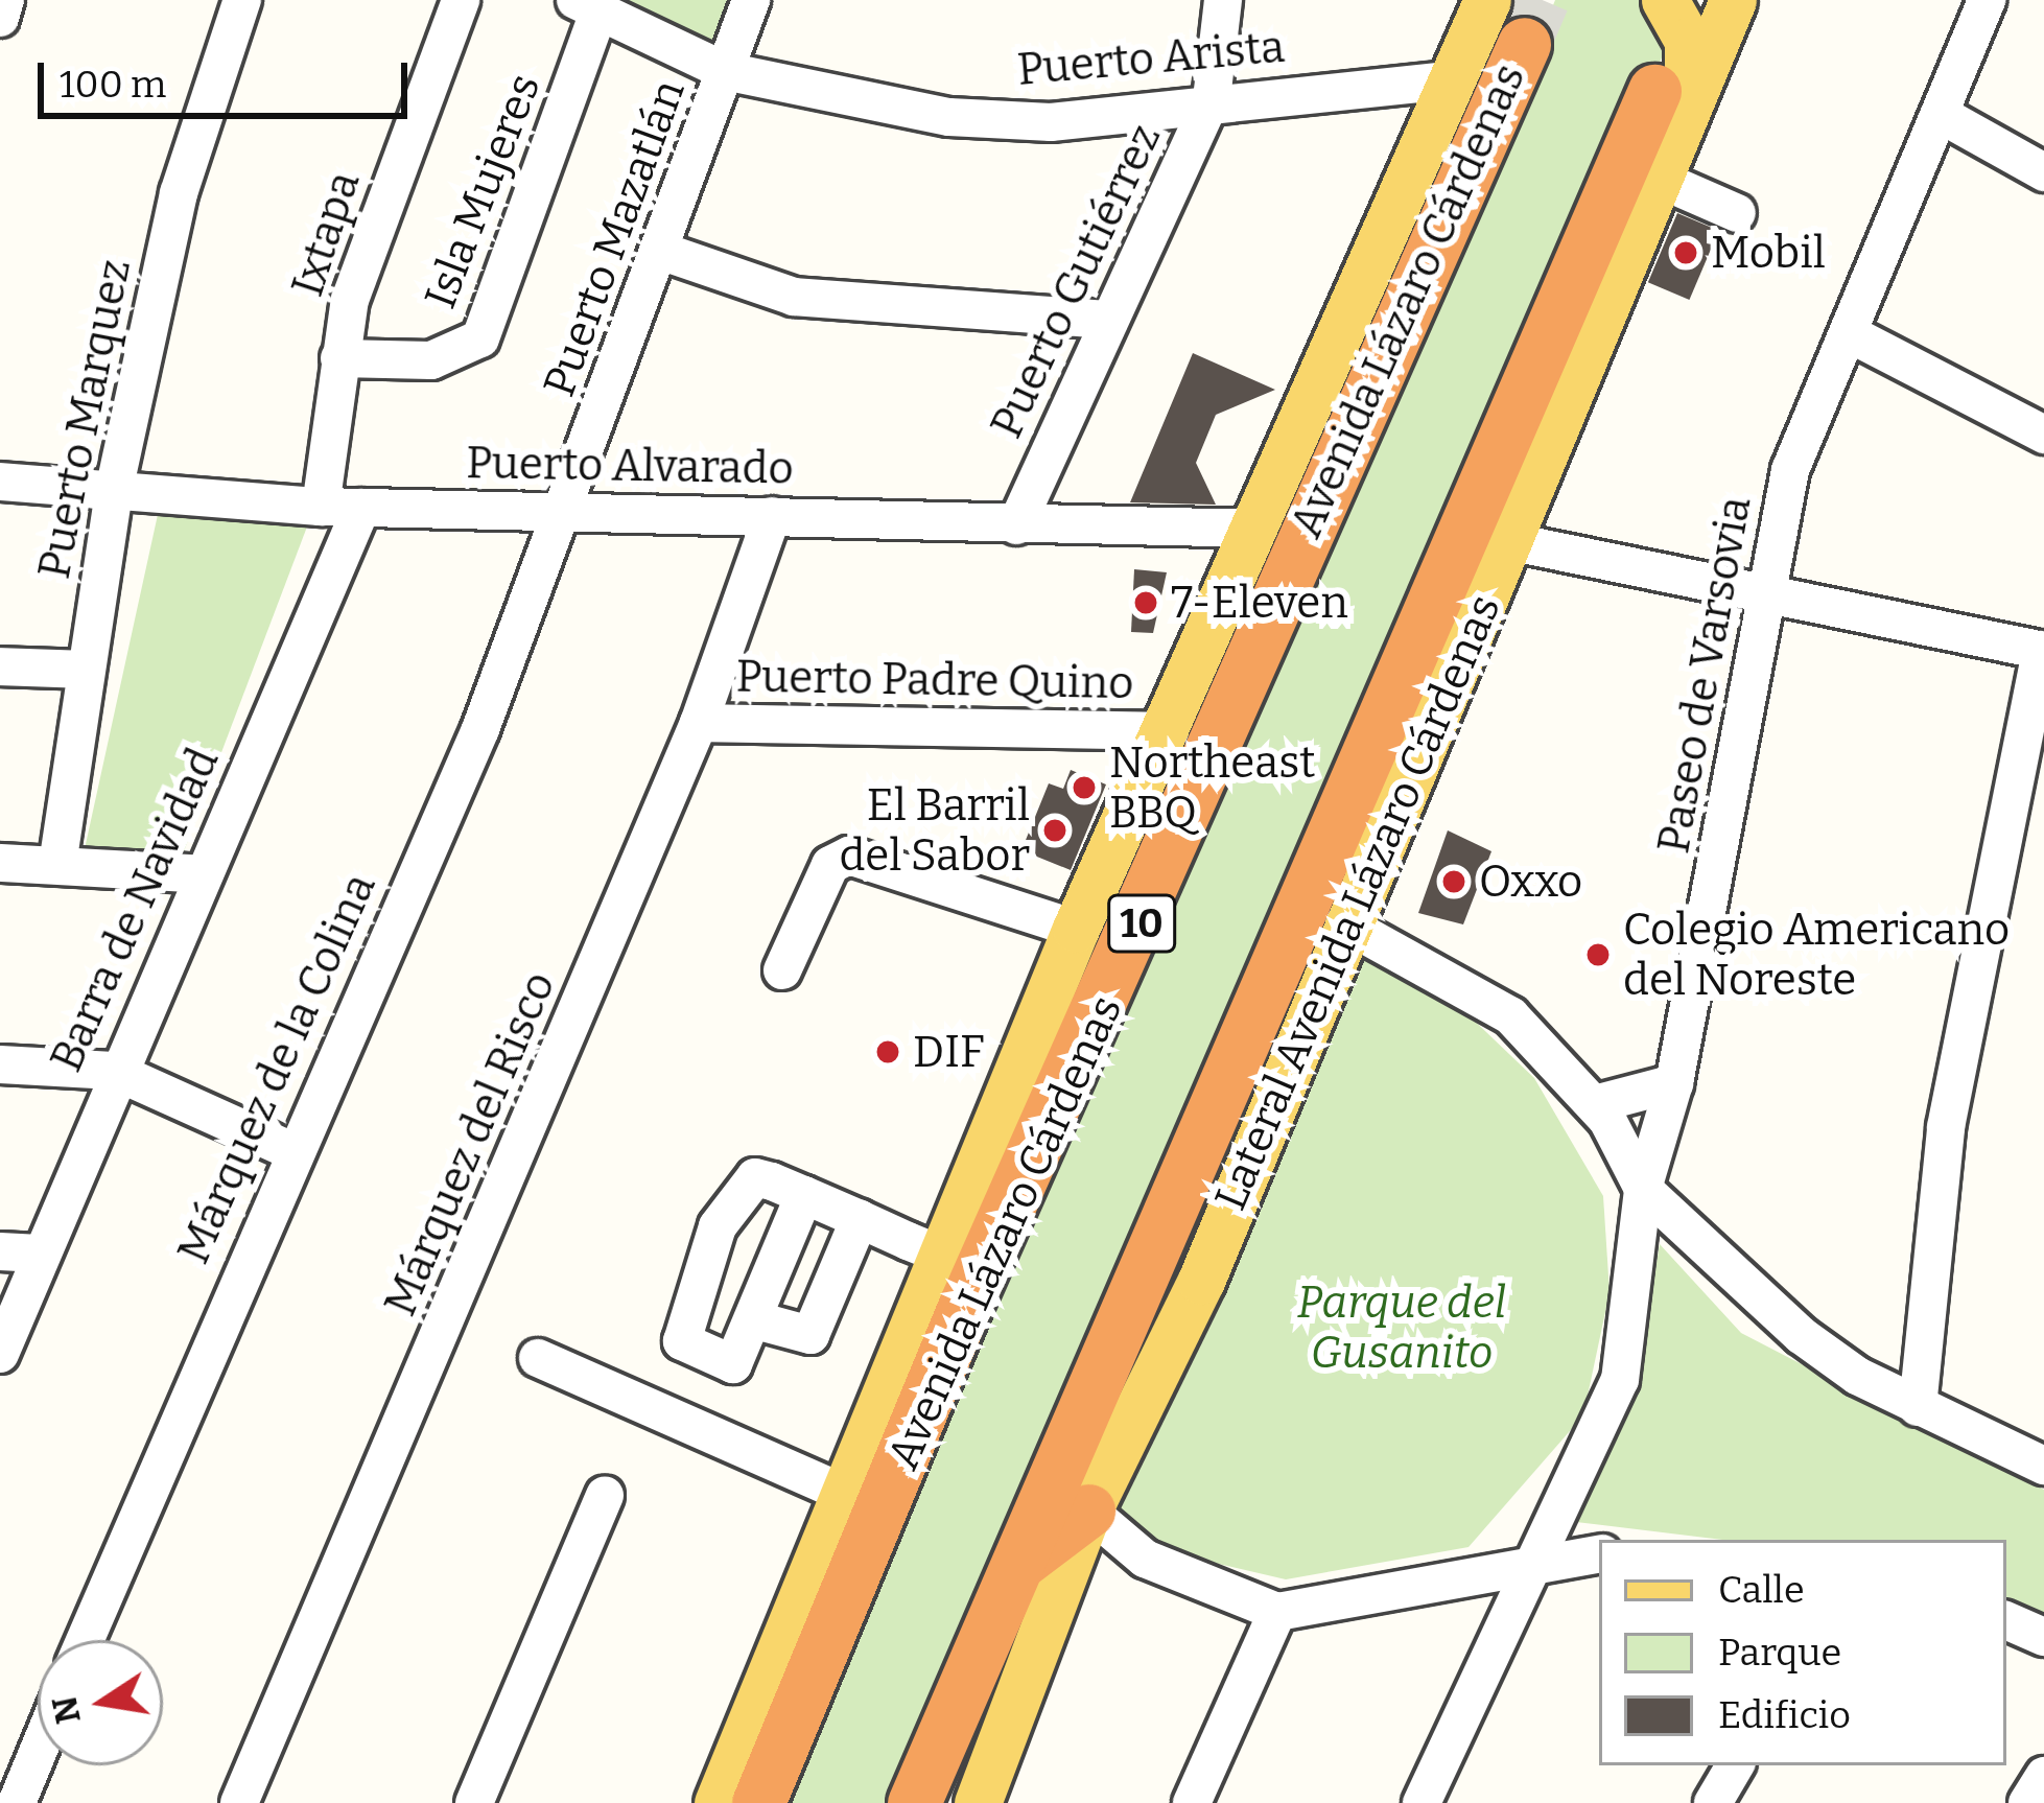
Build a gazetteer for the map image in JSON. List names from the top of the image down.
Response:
{
  "streets": {
    "highway": ["Avenida Lázaro Cárdenas", "10"],
    "main road": ["Lateral Avenida Lázaro Cárdenas"],
    "street": [
      "Puerto Arista",
      "Isla Mujeres",
      "Ixtapa",
      "Puerto Mazatlán",
      "Puerto Gutiérrez",
      "Puerto Marquez",
      "Puerto Alvarado",
      "Paseo de Varsovia",
      "Puerto Padre Quino",
      "Barra de Navidad",
      "Márquez de la Colina",
      "Márquez del Risco"
    ]
  },
  "crossings": [
    ["Puerto Arista", "Isla Mujeres"],
    ["Puerto Arista", "Puerto Mazatlán"],
    ["Puerto Arista", "Puerto Gutiérrez"],
    ["Isla Mujeres", "Ixtapa"],
    ["Ixtapa", "Puerto Alvarado"],
    ["Puerto Mazatlán", "Puerto Alvarado"],
    ["Puerto Mazatlán", "Márquez de la Colina"],
    ["Puerto Gutiérrez", "Puerto Alvarado"],
    ["Puerto Marquez", "Puerto Alvarado"],
    ["Puerto Alvarado", "Barra de Navidad"],
    ["Puerto Alvarado", "Márquez de la Colina"],
    ["Puerto Alvarado", "Márquez del Risco"],
    ["Puerto Padre Quino", "Márquez del Risco"]
  ],
  "parks": ["Parque del Gusanito"],
  "places": [
    "Mobil",
    "7-Eleven",
    "Northeast BBQ",
    "El Barril del Sabor",
    "Oxxo",
    "Colegio Americano del Noreste",
    "DIF"
  ],
  "legend": ["Calle", "Parque", "Edificio"],
  "scale_bar": "100 m",
  "north": "left"
}
